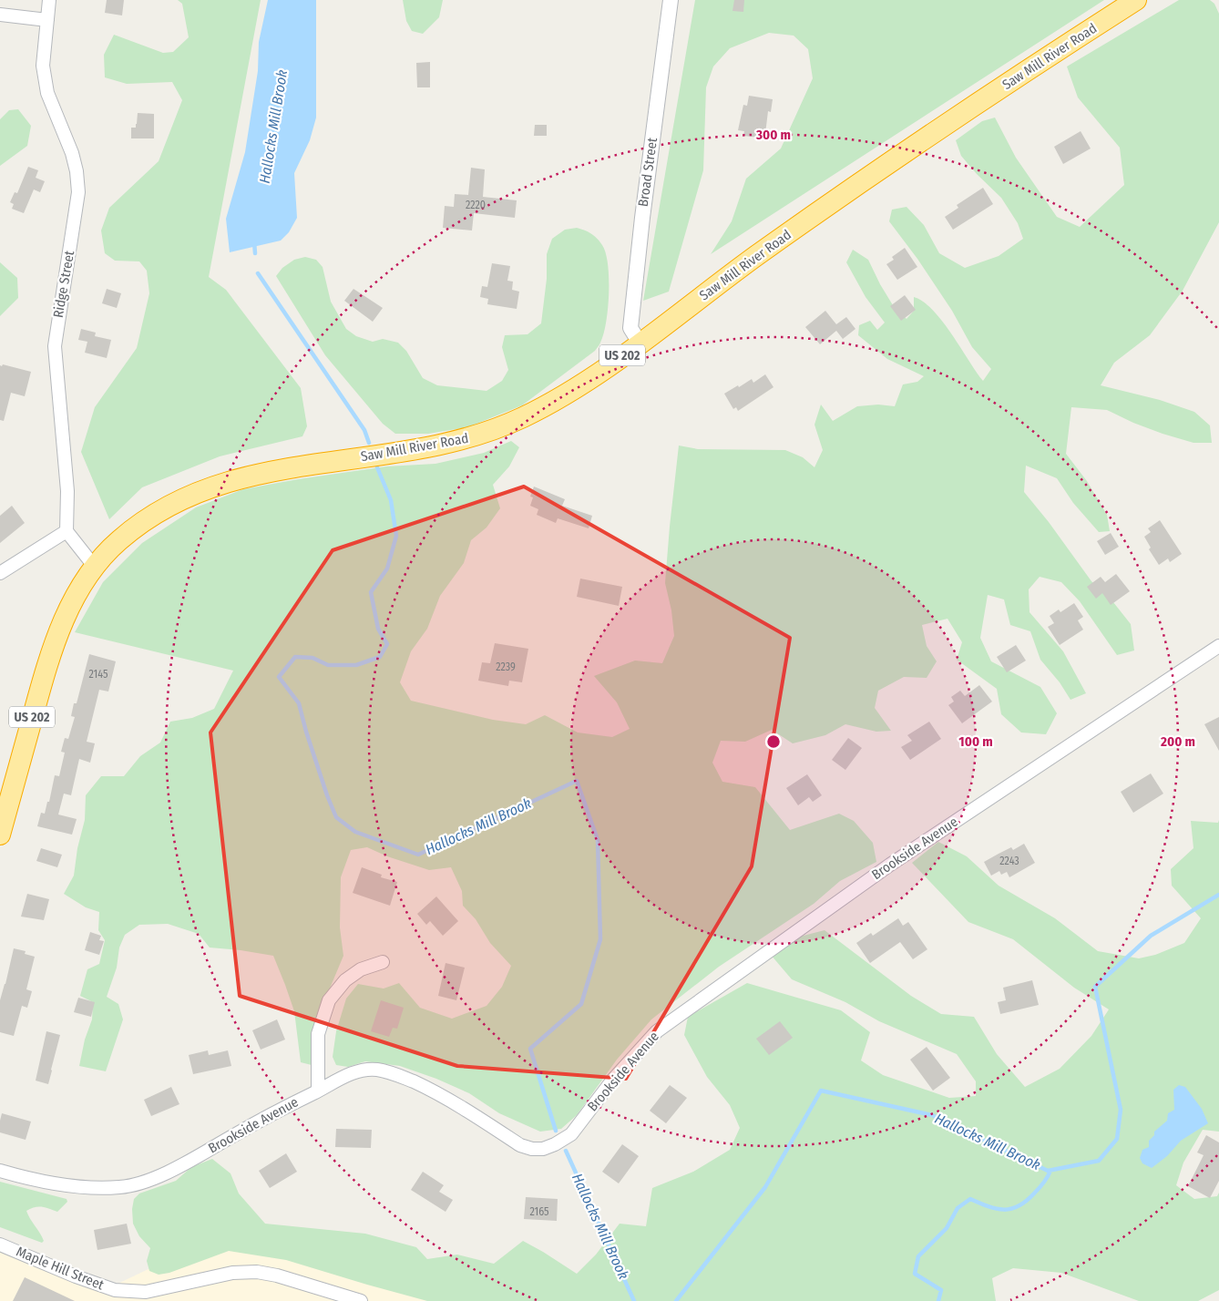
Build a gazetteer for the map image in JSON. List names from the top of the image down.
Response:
{
  "streets": {
    "highway": ["Saw Mill River Road", "US 202"],
    "street": [
      "Broad Street",
      "Ridge Street",
      "Brookside Avenue",
      "Maple Hill Street"
    ]
  },
  "crossings": [
    ["Saw Mill River Road", "Broad Street"]
  ],
  "water": ["Hallocks Mill Brook"],
  "house_numbers": [
    "2220",
    "2239",
    "2145",
    "2243",
    "2165"
  ],
  "rings": ["300 m", "100 m", "200 m"]
}
